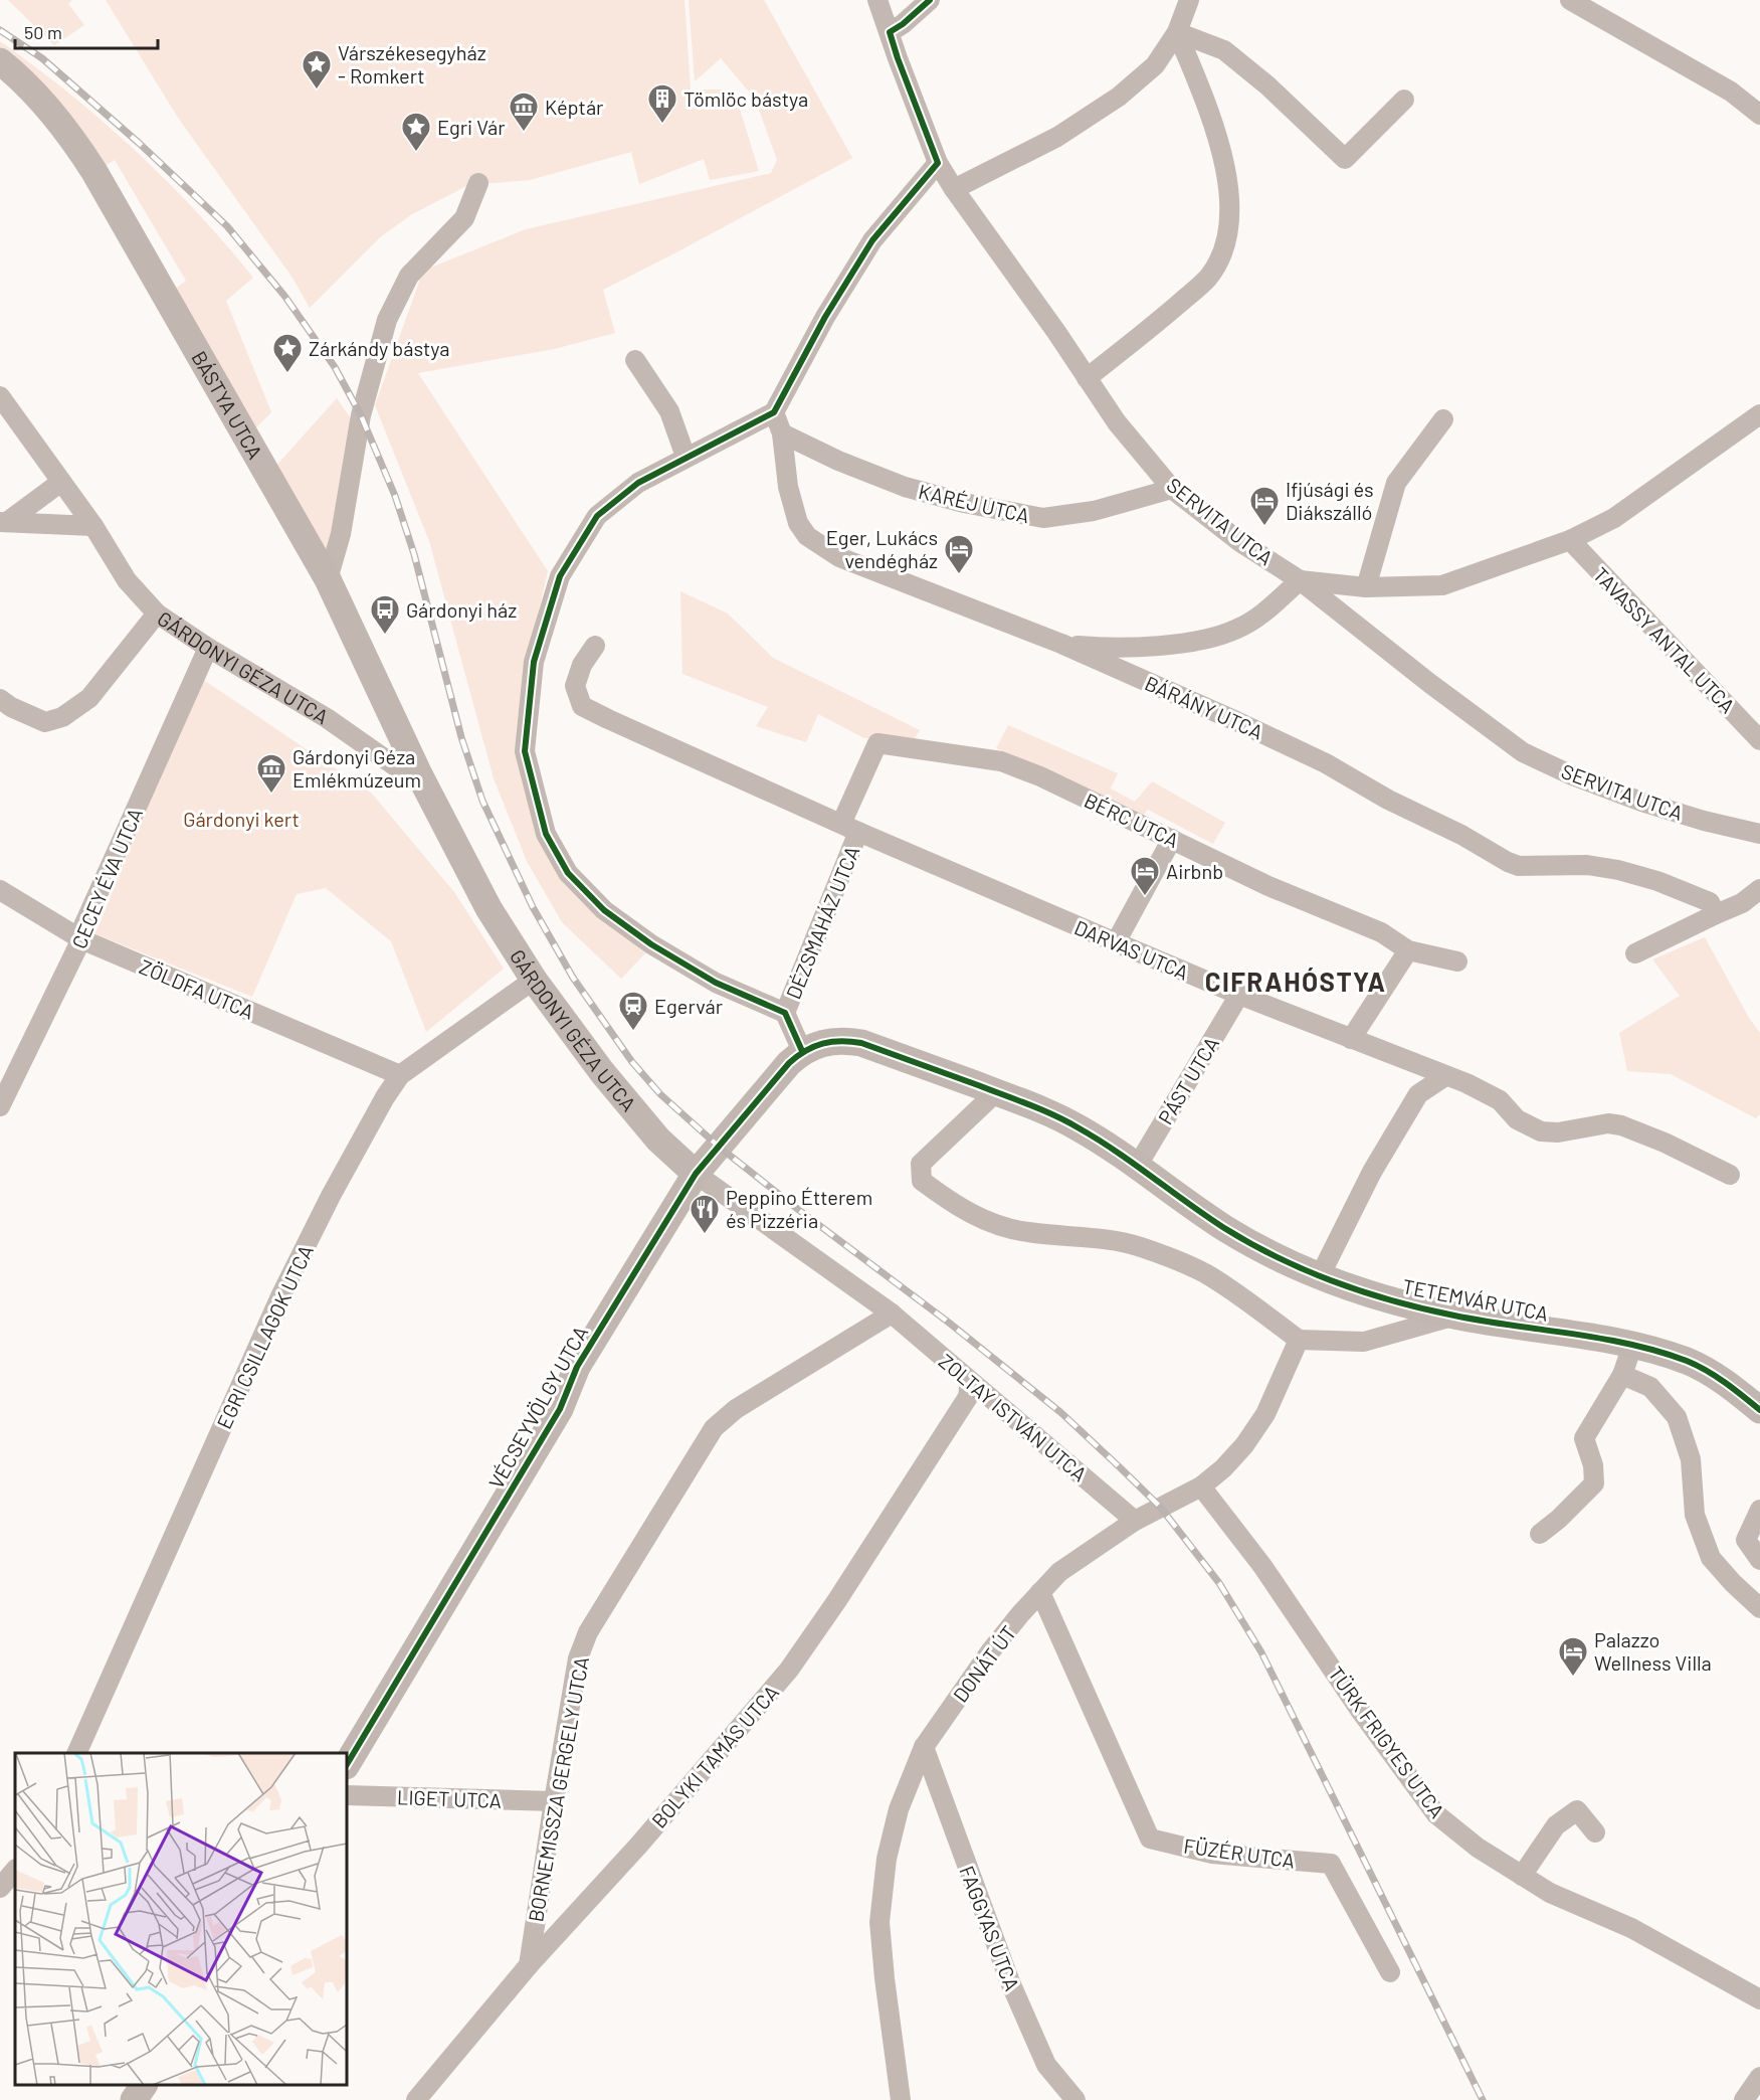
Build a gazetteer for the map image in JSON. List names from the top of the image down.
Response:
{
  "streets": {
    "main road": [
      "BÁSTYA UTCA",
      "GÁRDONYI GÉZA UTCA",
      "TETEMVÁR UTCA",
      "VÉCSEYVÖLGY UTCA"
    ],
    "street": [
      "KARÉJ UTCA",
      "SERVITA UTCA",
      "TAVASSY ANTAL UTCA",
      "BÁRÁNY UTCA",
      "BÉRC UTCA",
      "CECEY ÉVA UTCA",
      "DÉZSMAHÁZ UTCA",
      "DARVAS UTCA",
      "ZÖLDFA UTCA",
      "PÁST UTCA",
      "EGRI CSILLAGOK UTCA",
      "ZOLTAY ISTVÁN UTCA",
      "DONÁT ÚT",
      "TÜRK FRIGYES UTCA",
      "BOLYKI TAMÁS UTCA",
      "BORNEMISSZA GERGELY UTCA",
      "LIGET UTCA",
      "FÜZÉR UTCA",
      "FAGGYAS UTCA"
    ]
  },
  "crossings": [
    ["BÁSTYA UTCA", "GÁRDONYI GÉZA UTCA"],
    ["KARÉJ UTCA", "SERVITA UTCA"],
    ["KARÉJ UTCA", "BÁRÁNY UTCA"],
    ["GÁRDONYI GÉZA UTCA", "CECEY ÉVA UTCA"],
    ["GÁRDONYI GÉZA UTCA", "EGRI CSILLAGOK UTCA"],
    ["GÁRDONYI GÉZA UTCA", "VÉCSEYVÖLGY UTCA"],
    ["BÉRC UTCA", "DÉZSMAHÁZ UTCA"],
    ["BÉRC UTCA", "DARVAS UTCA"],
    ["CECEY ÉVA UTCA", "ZÖLDFA UTCA"],
    ["DÉZSMAHÁZ UTCA", "DARVAS UTCA"],
    ["DARVAS UTCA", "PÁST UTCA"],
    ["ZÖLDFA UTCA", "EGRI CSILLAGOK UTCA"],
    ["PÁST UTCA", "TETEMVÁR UTCA"],
    ["TETEMVÁR UTCA", "VÉCSEYVÖLGY UTCA"],
    ["TETEMVÁR UTCA", "DONÁT ÚT"],
    ["ZOLTAY ISTVÁN UTCA", "DONÁT ÚT"],
    ["ZOLTAY ISTVÁN UTCA", "BOLYKI TAMÁS UTCA"],
    ["ZOLTAY ISTVÁN UTCA", "BORNEMISSZA GERGELY UTCA"],
    ["DONÁT ÚT", "TÜRK FRIGYES UTCA"],
    ["DONÁT ÚT", "FÜZÉR UTCA"],
    ["DONÁT ÚT", "FAGGYAS UTCA"],
    ["BOLYKI TAMÁS UTCA", "BORNEMISSZA GERGELY UTCA"],
    ["BORNEMISSZA GERGELY UTCA", "LIGET UTCA"]
  ],
  "districts": ["CIFRAHÓSTYA"],
  "parks": ["Gárdonyi kert"],
  "places": {
    "place": ["Várszékesegyház - Romkert", "Egri Vár", "Zárkándy bástya"],
    "building": ["Tömlöc bástya"],
    "museum": ["Képtár", "Gárdonyi Géza Emlékmúzeum"],
    "hotel": [
      "Ifjúsági és Diákszálló",
      "Eger, Lukács vendégház",
      "Airbnb",
      "Palazzo Wellness Villa"
    ],
    "bus stop": ["Gárdonyi ház"],
    "station": ["Egervár"],
    "restaurant": ["Peppino Étterem és Pizzéria"]
  },
  "scale_bar": "50 m"
}
